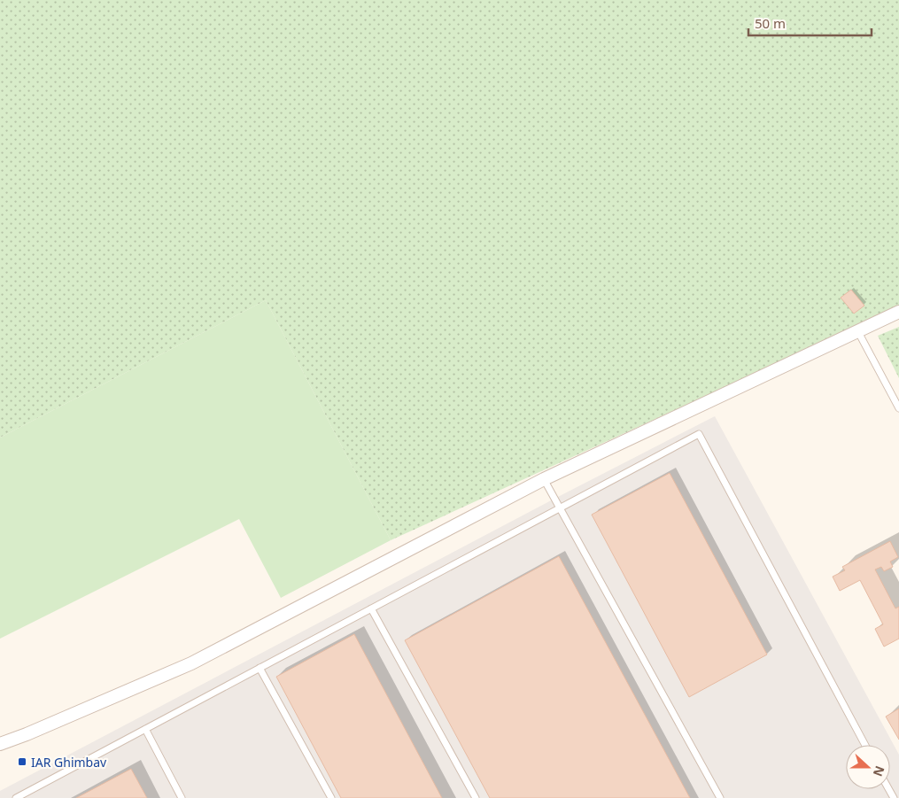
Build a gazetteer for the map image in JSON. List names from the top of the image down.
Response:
{
  "places": {
    "transit": ["IAR Ghimbav"]
  },
  "scale_bar": "50 m",
  "north": "right"
}
